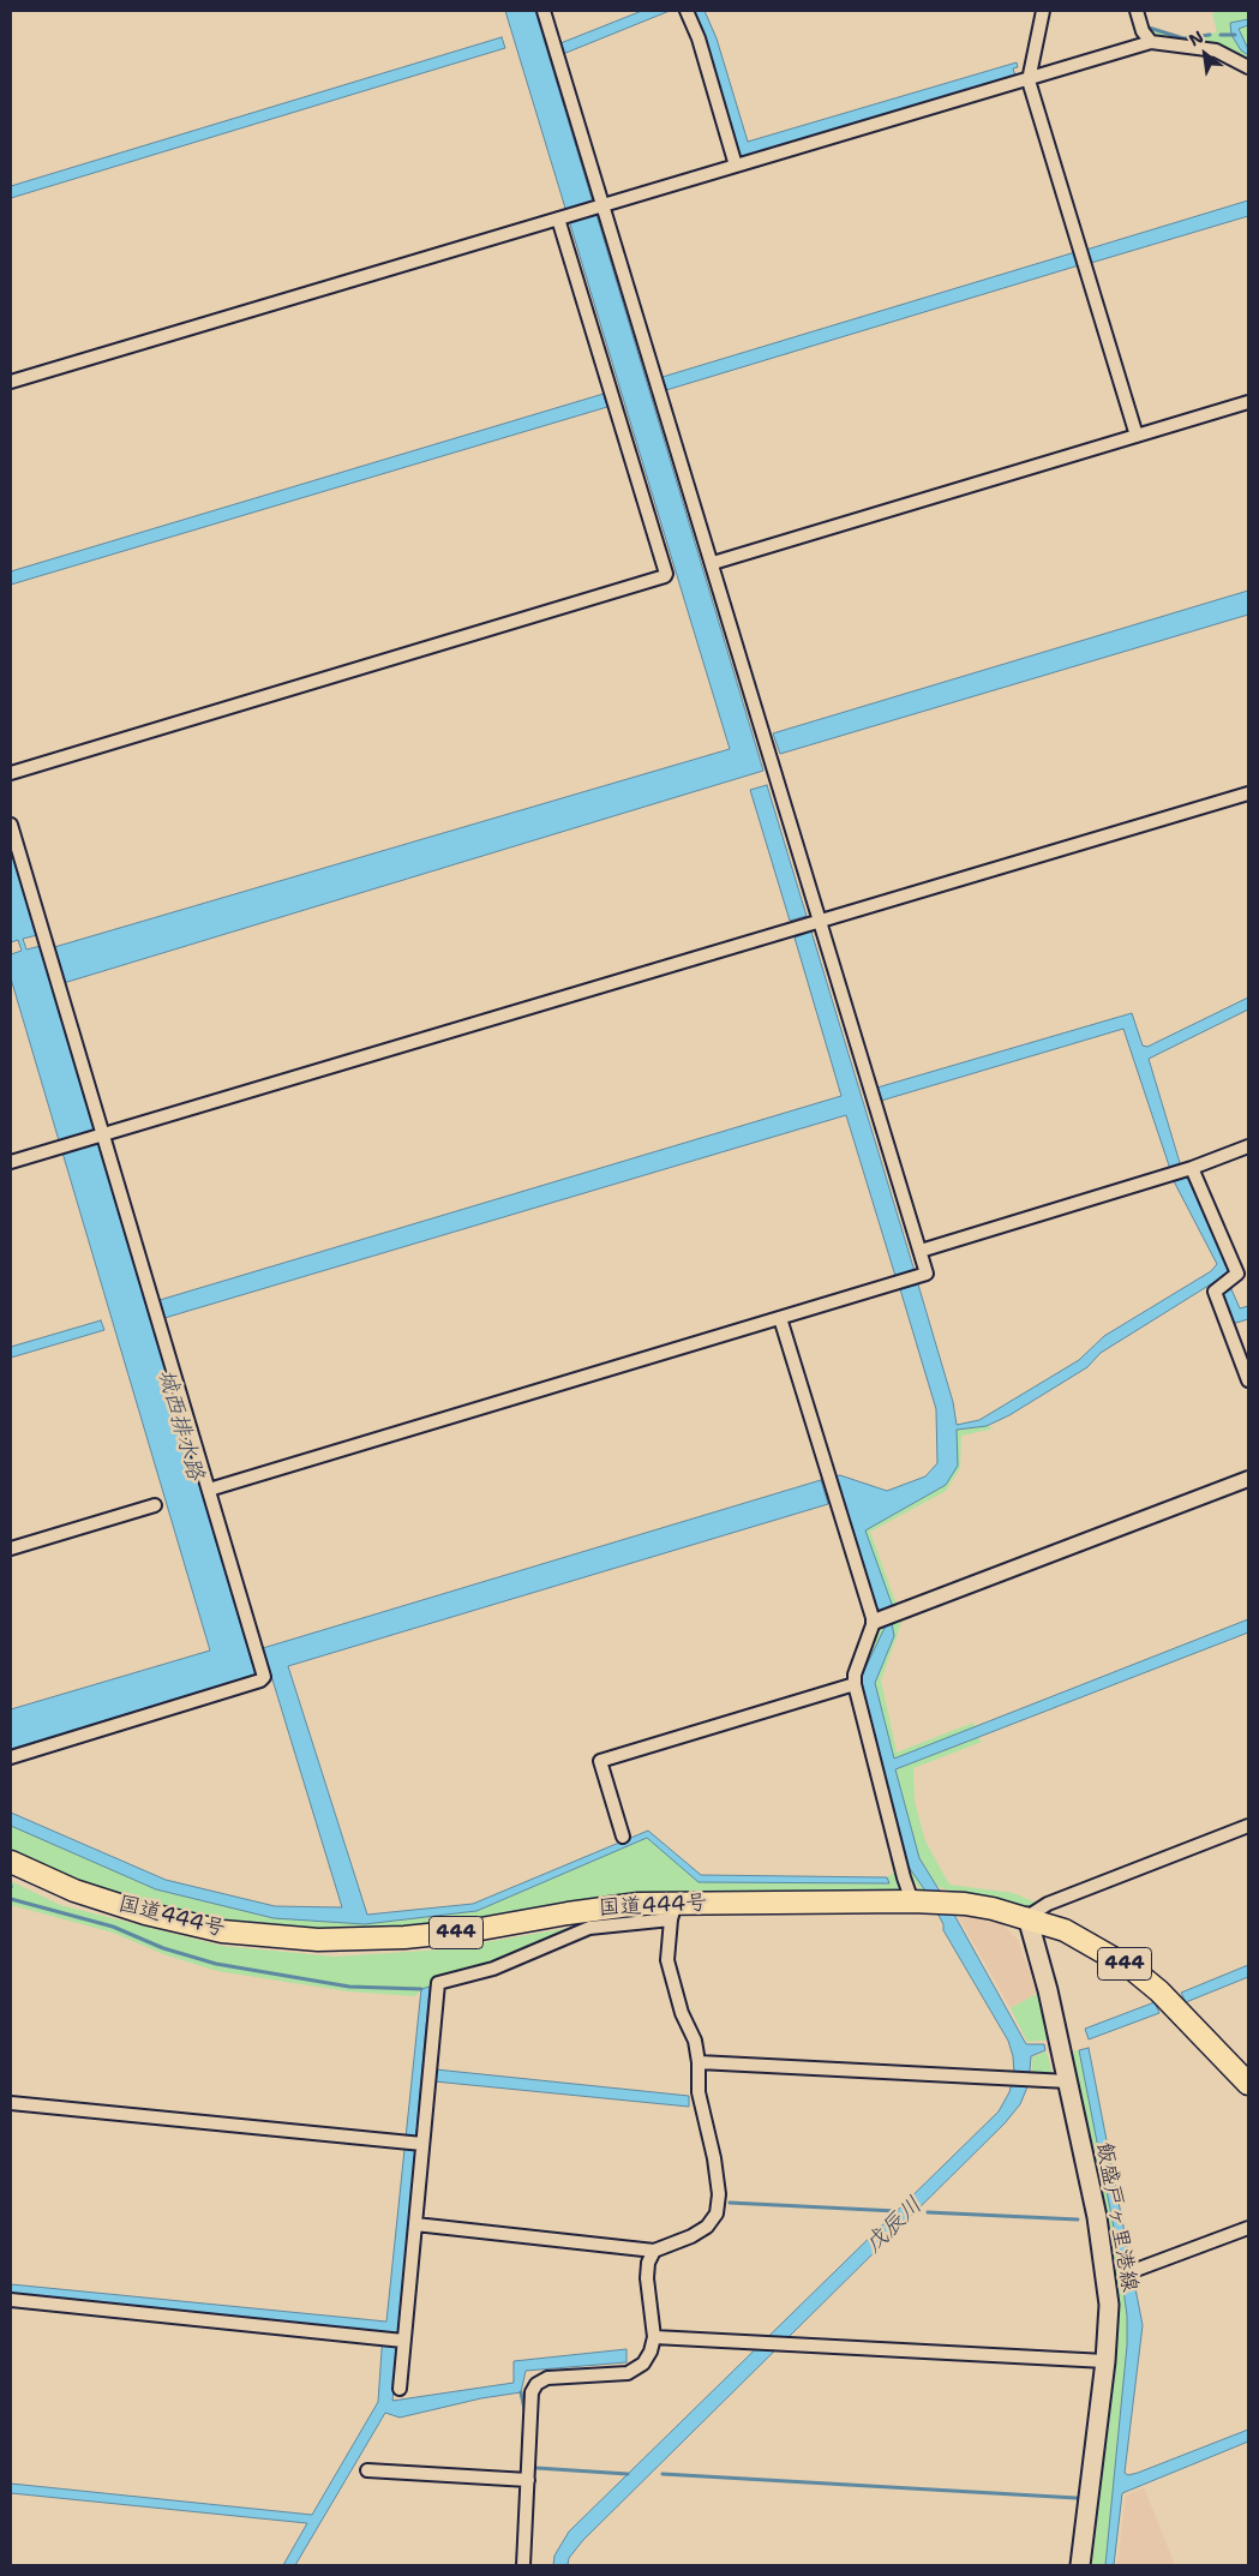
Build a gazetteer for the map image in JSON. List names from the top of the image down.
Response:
{
  "streets": {
    "highway": ["国道444号", "444"],
    "main road": ["飯盛戸ヶ里港線"]
  },
  "crossings": [
    ["国道444号", "飯盛戸ヶ里港線"]
  ],
  "water": ["城西排水路", "戊辰川"],
  "north": "top left"
}
